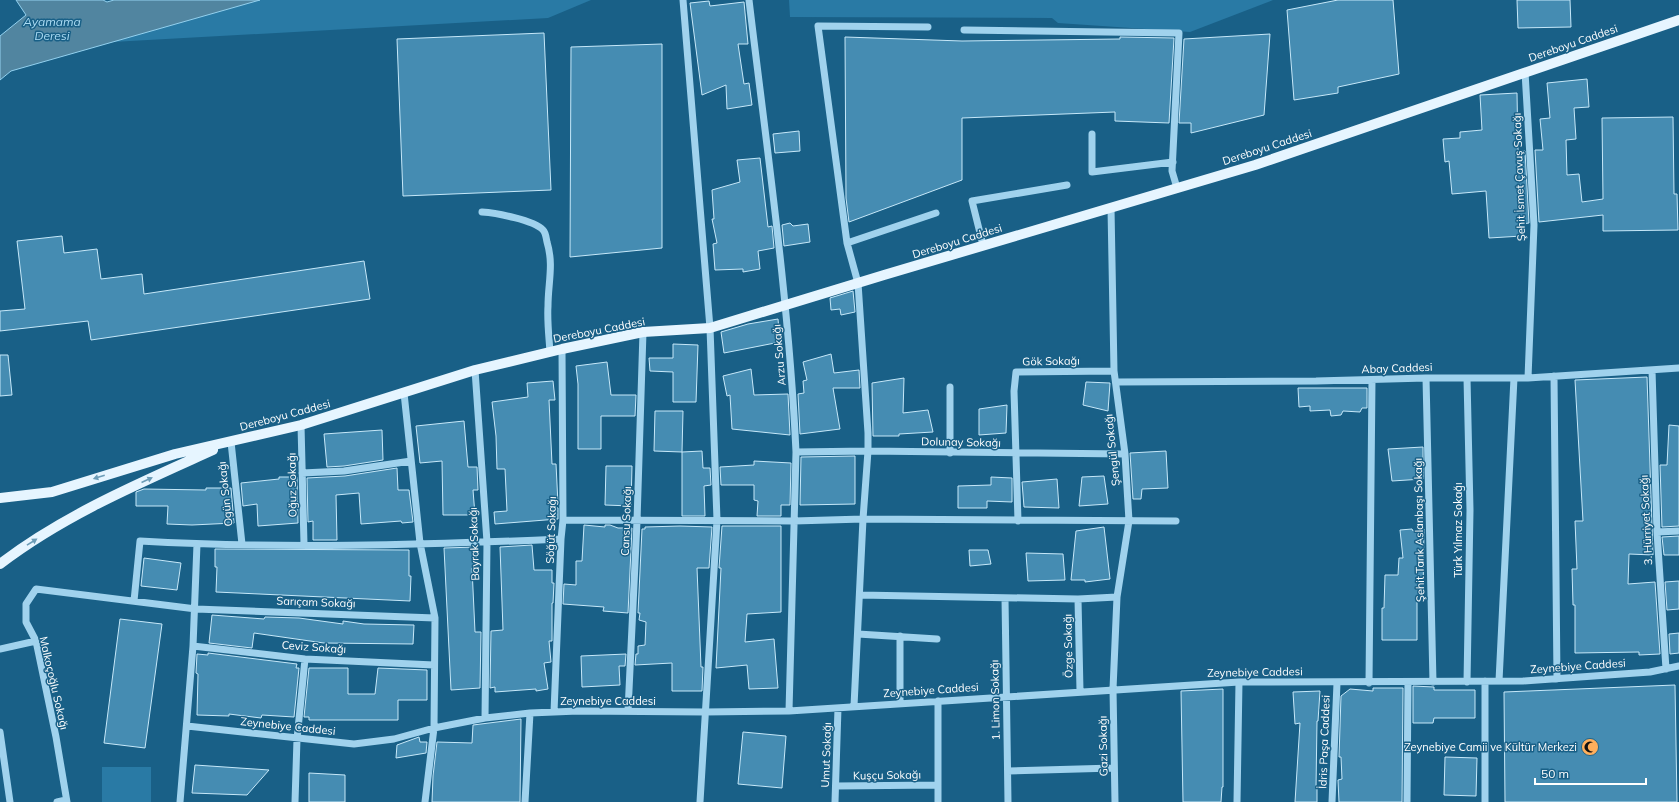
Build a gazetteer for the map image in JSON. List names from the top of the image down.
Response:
{
  "streets": {
    "main road": ["Dereboyu Caddesi"],
    "street": [
      "Şehit İsmet Çavuş Sokağı",
      "Arzu Sokağı",
      "Gök Sokağı",
      "Abay Caddesi",
      "Dolunay Sokağı",
      "Şengül Sokağı",
      "Oğuz Sokağı",
      "Ogün Sokağı",
      "3. Hürriyet Sokağı",
      "Cansu Sokağı",
      "Söğüt Sokağı",
      "Şehit Tarık Aslanbaşı Sokağı",
      "Türk Yılmaz Sokağı",
      "Bayrak Sokağı",
      "Sarıçam Sokağı",
      "Özge Sokağı",
      "Ceviz Sokağı",
      "Zeynebiye Caddesi",
      "Malkoçoğlu Sokağı",
      "1. Limon Sokağı",
      "İdris Paşa Caddesi",
      "Gazi Sokağı",
      "Umut Sokağı",
      "Kuşçu Sokağı"
    ]
  },
  "crossings": [
    ["Dereboyu Caddesi", "Şehit İsmet Çavuş Sokağı"],
    ["Dereboyu Caddesi", "Arzu Sokağı"],
    ["Dereboyu Caddesi", "Şengül Sokağı"],
    ["Dereboyu Caddesi", "Oğuz Sokağı"],
    ["Dereboyu Caddesi", "Ogün Sokağı"],
    ["Dereboyu Caddesi", "Cansu Sokağı"],
    ["Dereboyu Caddesi", "Söğüt Sokağı"],
    ["Dereboyu Caddesi", "Bayrak Sokağı"],
    ["Şehit İsmet Çavuş Sokağı", "Abay Caddesi"],
    ["Arzu Sokağı", "Dolunay Sokağı"],
    ["Arzu Sokağı", "Zeynebiye Caddesi"],
    ["Gök Sokağı", "Dolunay Sokağı"],
    ["Gök Sokağı", "Şengül Sokağı"],
    ["Abay Caddesi", "Şengül Sokağı"],
    ["Abay Caddesi", "3. Hürriyet Sokağı"],
    ["Abay Caddesi", "Şehit Tarık Aslanbaşı Sokağı"],
    ["Abay Caddesi", "Türk Yılmaz Sokağı"],
    ["Dolunay Sokağı", "Şengül Sokağı"],
    ["Şengül Sokağı", "Zeynebiye Caddesi"],
    ["Şengül Sokağı", "Gazi Sokağı"],
    ["3. Hürriyet Sokağı", "Zeynebiye Caddesi"],
    ["Cansu Sokağı", "Zeynebiye Caddesi"],
    ["Söğüt Sokağı", "Zeynebiye Caddesi"],
    ["Şehit Tarık Aslanbaşı Sokağı", "Zeynebiye Caddesi"],
    ["Türk Yılmaz Sokağı", "Zeynebiye Caddesi"],
    ["Bayrak Sokağı", "Zeynebiye Caddesi"],
    ["Sarıçam Sokağı", "Malkoçoğlu Sokağı"],
    ["Özge Sokağı", "Zeynebiye Caddesi"],
    ["Zeynebiye Caddesi", "1. Limon Sokağı"],
    ["Zeynebiye Caddesi", "İdris Paşa Caddesi"],
    ["Zeynebiye Caddesi", "Gazi Sokağı"],
    ["Zeynebiye Caddesi", "Umut Sokağı"],
    ["Umut Sokağı", "Kuşçu Sokağı"]
  ],
  "water": ["Ayamama Deresi"],
  "places": {
    "mosque": ["Zeynebiye Camii ve Kültür Merkezi"]
  },
  "scale_bar": "50 m"
}
